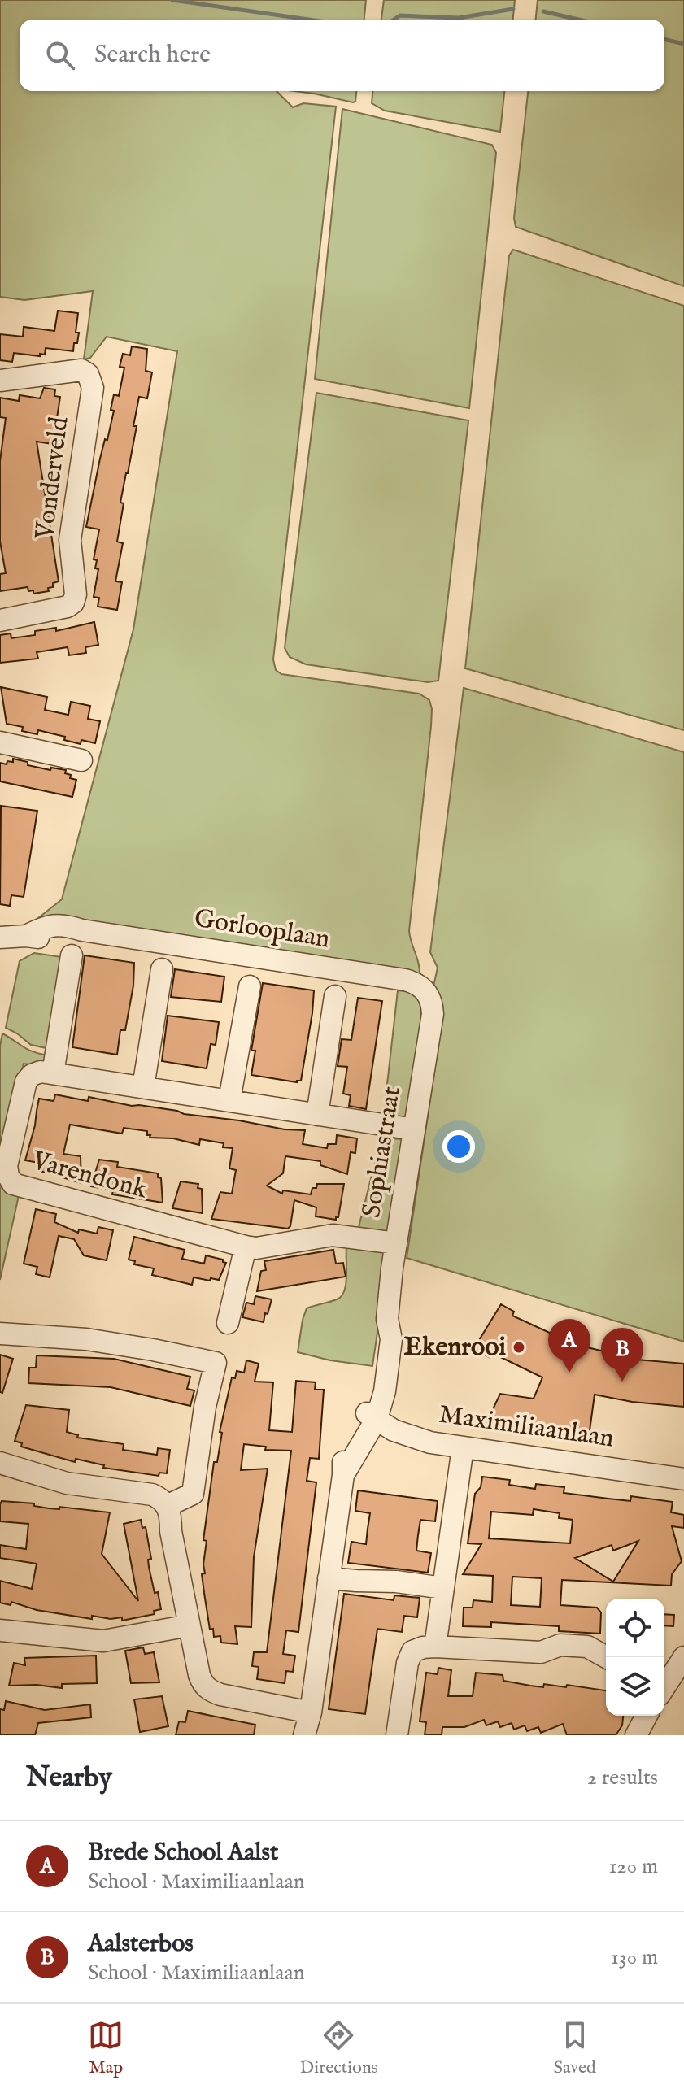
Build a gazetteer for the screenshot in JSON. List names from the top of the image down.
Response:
{
  "streets": {
    "street": [
      "Vonderveld",
      "Gorlooplaan",
      "Sophiastraat",
      "Varendonk",
      "Maximiliaanlaan"
    ]
  },
  "crossings": [
    ["Gorlooplaan", "Sophiastraat"],
    ["Sophiastraat", "Varendonk"],
    ["Sophiastraat", "Maximiliaanlaan"]
  ],
  "places": ["Ekenrooi"],
  "page": {
    "search": "Search here",
    "pins": ["A", "B"],
    "heading": ["Nearby", "2 results"],
    "list": [
      {
        "mark": "A",
        "name": "Brede School Aalst",
        "note": "School · Maximiliaanlaan",
        "value": "120 m"
      },
      {
        "mark": "B",
        "name": "Aalsterbos",
        "note": "School · Maximiliaanlaan",
        "value": "130 m"
      }
    ],
    "nav": ["Map", "Directions", "Saved"]
  }
}
